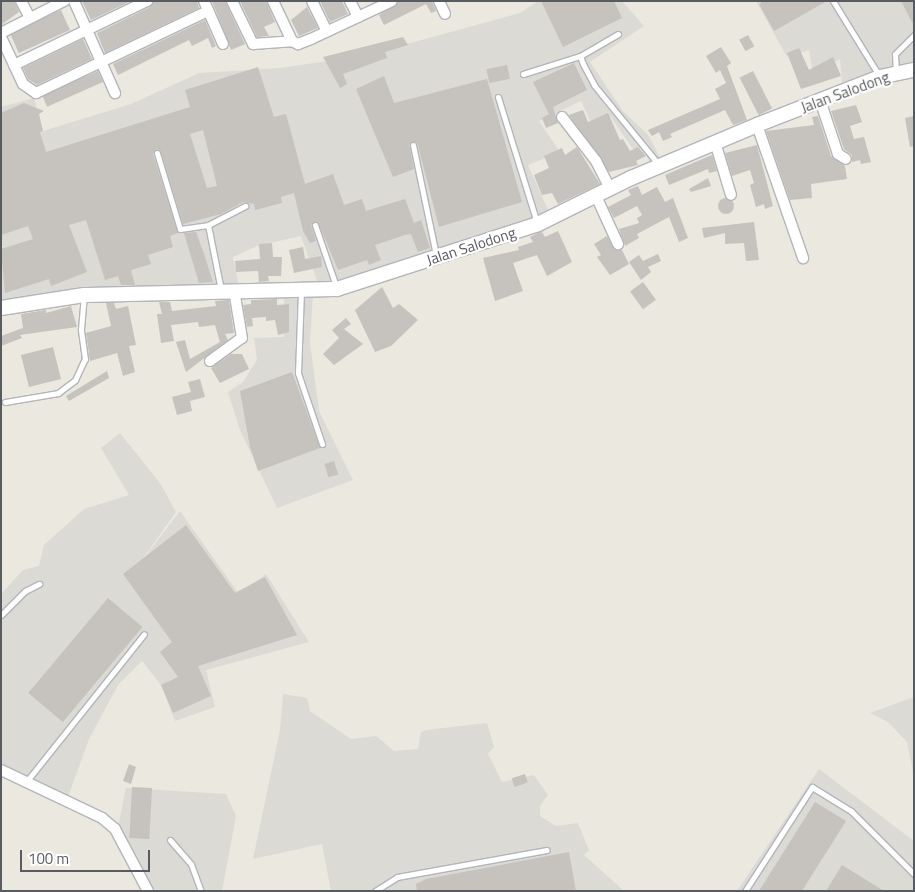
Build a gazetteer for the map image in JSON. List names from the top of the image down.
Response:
{
  "streets": {
    "street": ["Jalan Salodong"]
  },
  "scale_bar": "100 m"
}
